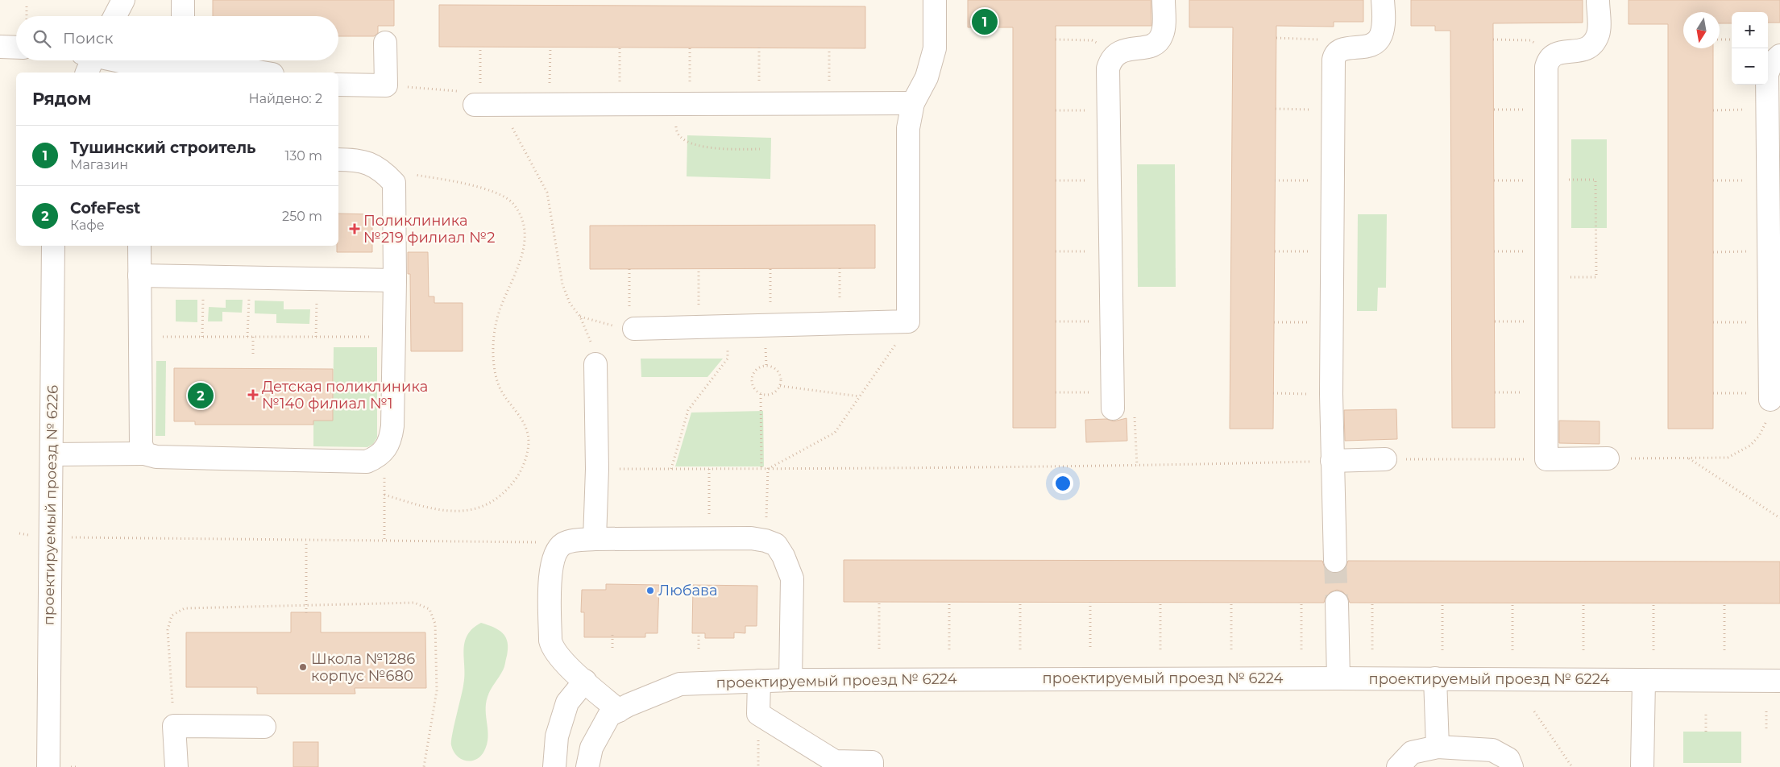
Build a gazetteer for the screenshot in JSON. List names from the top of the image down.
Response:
{
  "streets": {
    "street": ["проектируемый проезд № 6226", "проектируемый проезд № 6224"]
  },
  "places": {
    "health": ["Поликлиника №219 филиал №2", "Детская поликлиника №140 филиал №1"],
    "other": ["Любава", "Школа №1286 корпус №680"]
  },
  "north": "bottom",
  "page": {
    "pins": ["1", "2"],
    "map_buttons": ["+", "−"],
    "search": "Поиск",
    "heading": ["Рядом", "Найдено: 2"],
    "list": [
      {
        "mark": "1",
        "name": "Тушинский строитель",
        "note": "Магазин",
        "value": "130 m"
      },
      {
        "mark": "2",
        "name": "CofeFest",
        "note": "Кафе",
        "value": "250 m"
      }
    ]
  }
}
